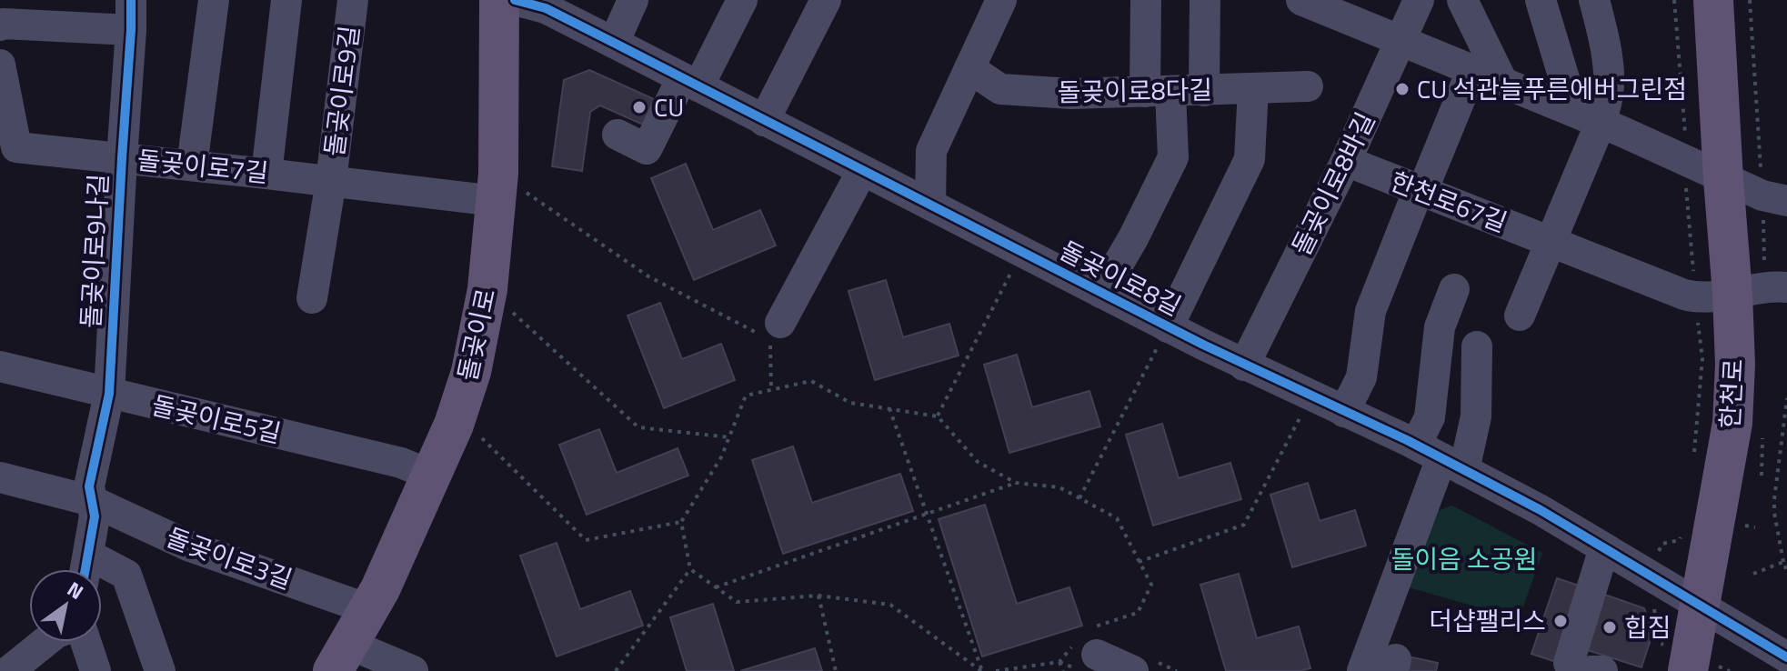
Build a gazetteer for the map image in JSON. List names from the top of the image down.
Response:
{
  "streets": {
    "main road": ["돌곶이로", "한천로"],
    "street": [
      "돌곶이로9길",
      "돌곶이로8다길",
      "돌곶이로7길",
      "돌곶이로8바길",
      "한천로67길",
      "돌곶이로9나길",
      "돌곶이로8길",
      "돌곶이로5길",
      "돌곶이로3길"
    ]
  },
  "crossings": [
    ["돌곶이로9길", "돌곶이로7길"],
    ["돌곶이로8다길", "돌곶이로8길"],
    ["돌곶이로7길", "돌곶이로9나길"],
    ["돌곶이로7길", "돌곶이로"],
    ["돌곶이로8바길", "한천로67길"],
    ["돌곶이로8바길", "돌곶이로8길"],
    ["한천로67길", "한천로"],
    ["돌곶이로9나길", "돌곶이로5길"],
    ["돌곶이로9나길", "돌곶이로3길"],
    ["돌곶이로8길", "한천로"],
    ["돌곶이로", "돌곶이로5길"],
    ["돌곶이로", "돌곶이로3길"]
  ],
  "parks": ["돌이음 소공원"],
  "places": [
    "CU 석관늘푸른에버그린점",
    "CU",
    "더샵팰리스",
    "힙짐"
  ],
  "north": "top right"
}
